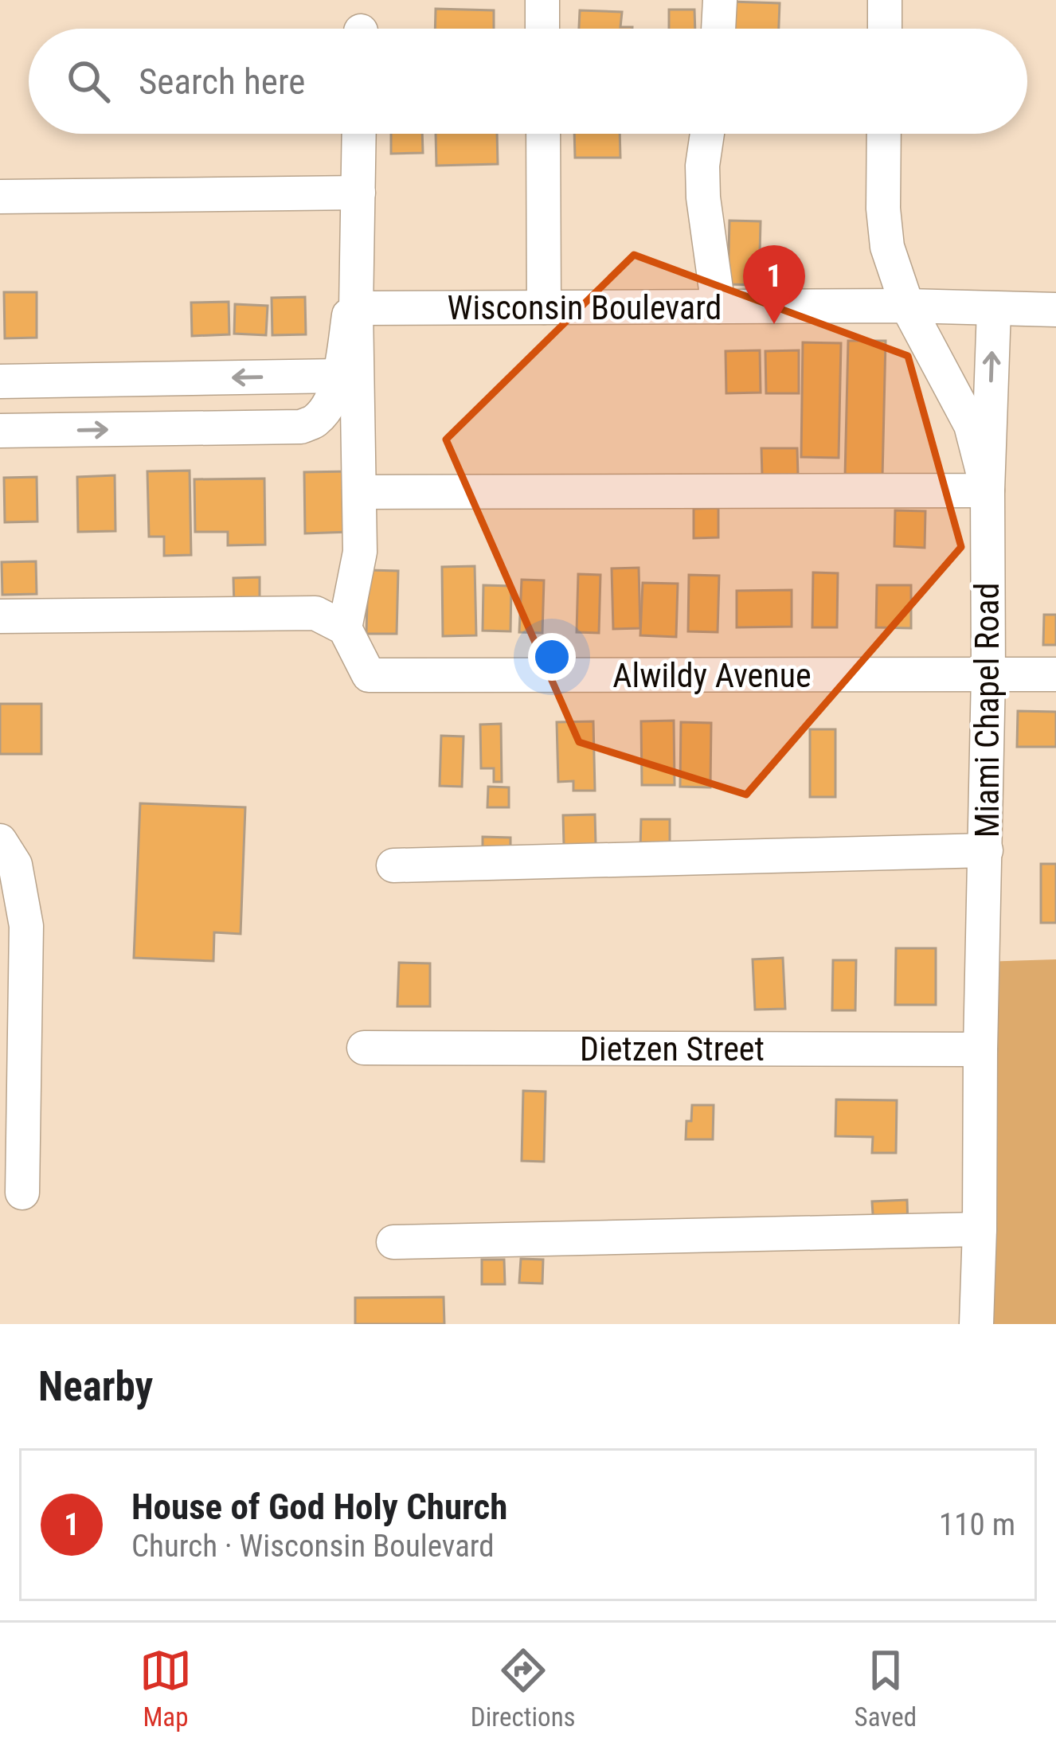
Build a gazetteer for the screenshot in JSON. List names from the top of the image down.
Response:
{
  "streets": {
    "street": [
      "Wisconsin Boulevard",
      "Alwildy Avenue",
      "Miami Chapel Road",
      "Dietzen Street"
    ]
  },
  "crossings": [
    ["Wisconsin Boulevard", "Miami Chapel Road"],
    ["Alwildy Avenue", "Miami Chapel Road"],
    ["Miami Chapel Road", "Dietzen Street"]
  ],
  "page": {
    "search": "Search here",
    "pins": "1",
    "heading": "Nearby",
    "list": [
      {
        "mark": "1",
        "name": "House of God Holy Church",
        "note": "Church · Wisconsin Boulevard",
        "value": "110 m"
      }
    ],
    "nav": ["Map", "Directions", "Saved"]
  }
}
